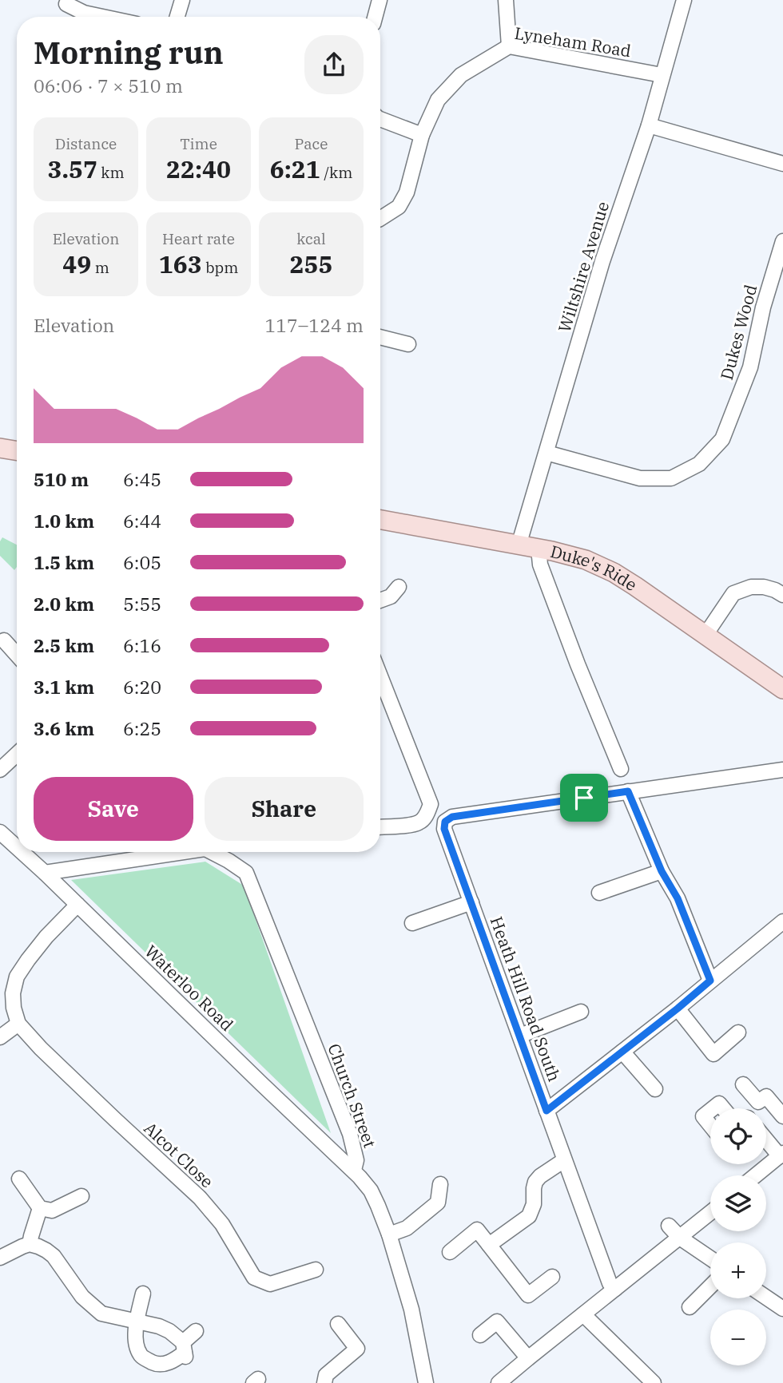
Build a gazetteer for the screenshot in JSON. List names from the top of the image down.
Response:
{
  "streets": {
    "main road": ["Duke's Ride"],
    "street": [
      "Lyneham Road",
      "Wiltshire Avenue",
      "Dukes Wood",
      "Waterloo Road",
      "Heath Hill Road South",
      "Church Street",
      "Alcot Close"
    ]
  },
  "crossings": [
    ["Lyneham Road", "Wiltshire Avenue"],
    ["Wiltshire Avenue", "Dukes Wood"],
    ["Wiltshire Avenue", "Duke's Ride"],
    ["Waterloo Road", "Church Street"]
  ],
  "page": {
    "heading": ["Morning run", "06:06 · 7 × 510 m"],
    "stats": [
      ["Distance", "3.57 km"],
      ["Time", "22:40"],
      ["Pace", "6:21 /km"],
      ["Elevation", "49 m"],
      ["Heart rate", "163 bpm"],
      ["kcal", "255"]
    ],
    "chart": ["Elevation", "117–124 m"],
    "list": [
      {
        "name": "510 m",
        "note": "6:45"
      },
      {
        "name": "1.0 km",
        "note": "6:44"
      },
      {
        "name": "1.5 km",
        "note": "6:05"
      },
      {
        "name": "2.0 km",
        "note": "5:55"
      },
      {
        "name": "2.5 km",
        "note": "6:16"
      },
      {
        "name": "3.1 km",
        "note": "6:20"
      },
      {
        "name": "3.6 km",
        "note": "6:25"
      }
    ],
    "buttons": ["Save", "Share"],
    "map_buttons": ["+", "−"]
  }
}
